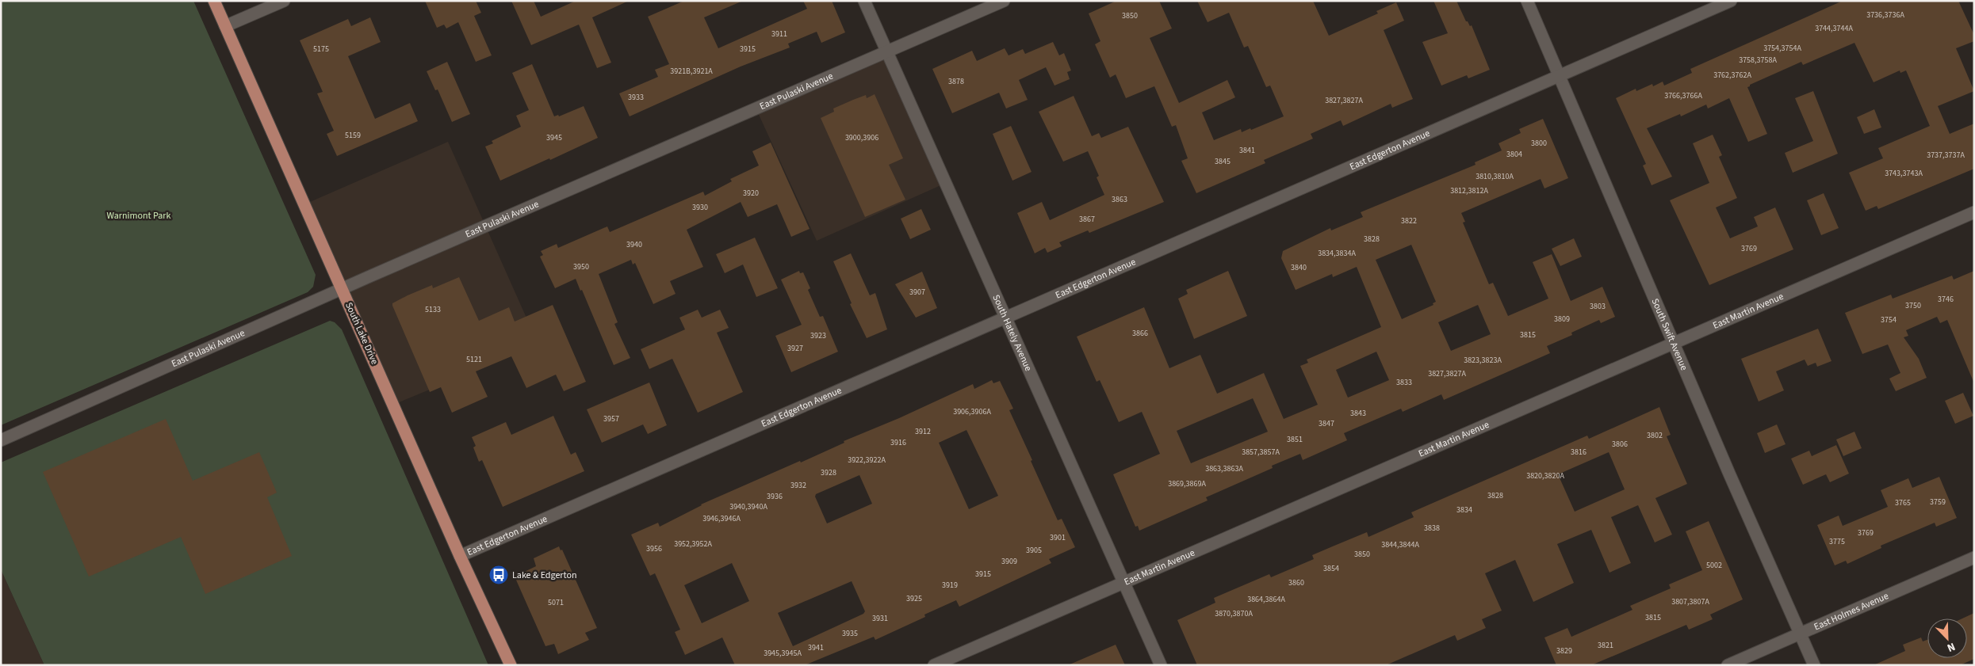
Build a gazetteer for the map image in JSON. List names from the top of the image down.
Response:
{
  "streets": {
    "main road": ["South Lake Drive"],
    "street": [
      "East Pulaski Avenue",
      "East Edgerton Avenue",
      "East Martin Avenue",
      "South Hately Avenue",
      "South Swift Avenue",
      "East Holmes Avenue"
    ]
  },
  "crossings": [
    ["East Pulaski Avenue", "South Hately Avenue"],
    ["East Pulaski Avenue", "South Lake Drive"],
    ["East Edgerton Avenue", "South Hately Avenue"],
    ["East Edgerton Avenue", "South Lake Drive"],
    ["East Edgerton Avenue", "South Swift Avenue"],
    ["East Martin Avenue", "South Hately Avenue"],
    ["East Martin Avenue", "South Swift Avenue"],
    ["South Swift Avenue", "East Holmes Avenue"]
  ],
  "parks": ["Warnimont Park"],
  "places": {
    "bus stop": ["Lake & Edgerton"]
  },
  "house_numbers": [
    "3736,3736A",
    "3850",
    "3744,3744A",
    "3911",
    "3754,3754A",
    "5175",
    "3915",
    "3758,3758A",
    "3921B,3921A",
    "3762,3762A",
    "3878",
    "3766,3766A",
    "3933",
    "3827,3827A",
    "5159",
    "3945",
    "3900,3906",
    "3800",
    "3841",
    "3804",
    "3737,3737A",
    "3845",
    "3743,3743A",
    "3810,3810A",
    "3812,3812A",
    "3920",
    "3863",
    "3930",
    "3867",
    "3822",
    "3828",
    "3940",
    "3769",
    "3834,3834A",
    "3950",
    "3840",
    "3907",
    "3746",
    "3750",
    "3803",
    "5133",
    "3809",
    "3754",
    "3866",
    "3815",
    "3923",
    "3927",
    "5121",
    "3823,3823A",
    "3827,3827A",
    "3833",
    "3906,3906A",
    "3843",
    "3957",
    "3847",
    "3912",
    "3802",
    "3851",
    "3916",
    "3806",
    "3857,3857A",
    "3816",
    "3922,3922A",
    "3863,3863A",
    "3928",
    "3820,3820A",
    "3869,3869A",
    "3932",
    "3828",
    "3936",
    "3759",
    "3765",
    "3940,3940A",
    "3834",
    "3946,3946A",
    "3838",
    "3769",
    "3901",
    "3775",
    "3952,3952A",
    "3844,3844A",
    "3956",
    "3905",
    "3850",
    "3909",
    "5002",
    "3854",
    "3915",
    "3860",
    "3919",
    "3925",
    "3864,3864A",
    "3807,3807A",
    "5071",
    "3870,3870A",
    "3815",
    "3931",
    "3935",
    "3821",
    "3941",
    "3829",
    "3945,3945A"
  ],
  "north": "bottom right"
}
